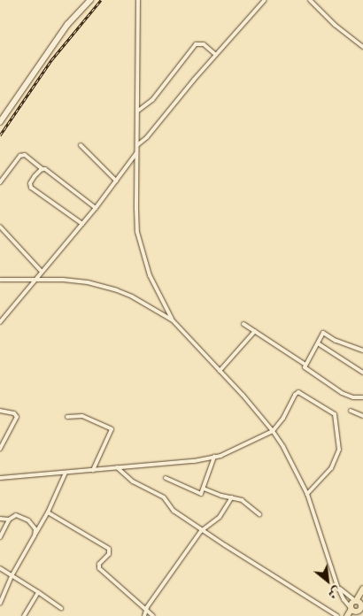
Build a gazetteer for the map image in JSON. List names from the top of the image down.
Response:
{
  "north": "bottom right"
}
